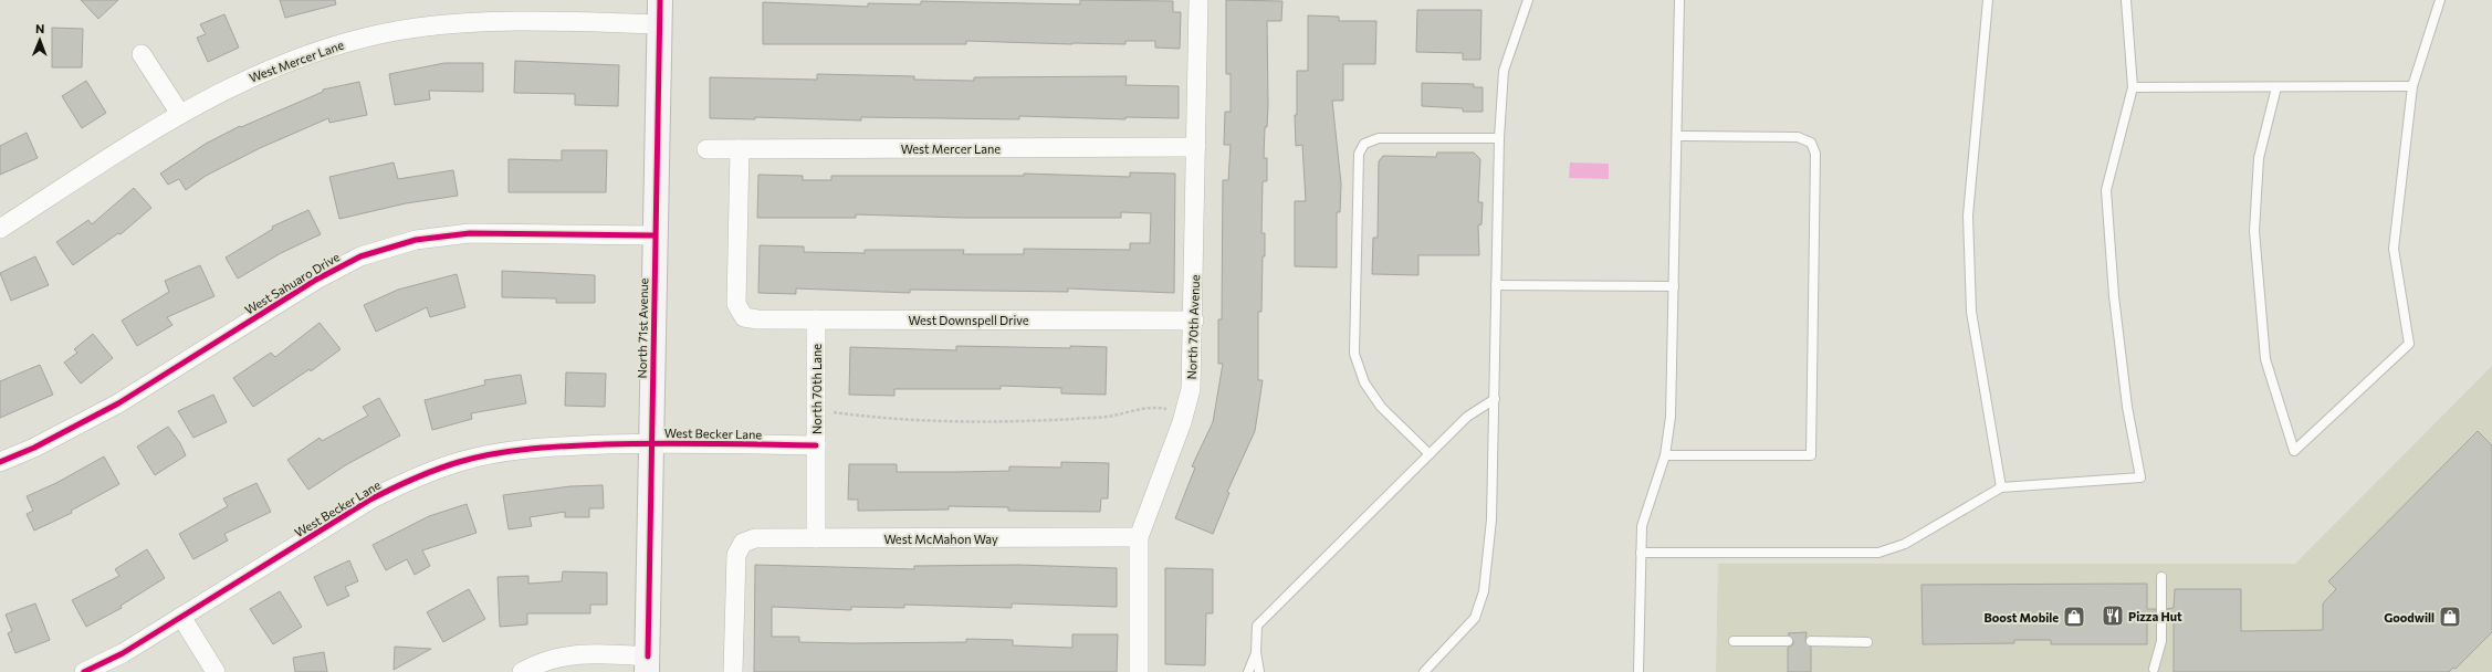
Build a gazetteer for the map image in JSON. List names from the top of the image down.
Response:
{
  "streets": {
    "street": [
      "West Mercer Lane",
      "West Sahuaro Drive",
      "West Downspell Drive",
      "North 70th Avenue",
      "North 71st Avenue",
      "North 70th Lane",
      "West Becker Lane",
      "West McMahon Way"
    ]
  },
  "crossings": [
    ["West Mercer Lane", "West Downspell Drive"],
    ["West Mercer Lane", "North 70th Avenue"],
    ["West Mercer Lane", "North 71st Avenue"],
    ["West Sahuaro Drive", "North 71st Avenue"],
    ["West Downspell Drive", "North 70th Avenue"],
    ["West Downspell Drive", "North 70th Lane"],
    ["North 70th Avenue", "West McMahon Way"],
    ["North 71st Avenue", "West Becker Lane"],
    ["North 70th Lane", "West Becker Lane"],
    ["North 70th Lane", "West McMahon Way"]
  ],
  "places": {
    "restaurant": ["Pizza Hut"],
    "shop": ["Boost Mobile", "Goodwill"]
  },
  "north": "top"
}
